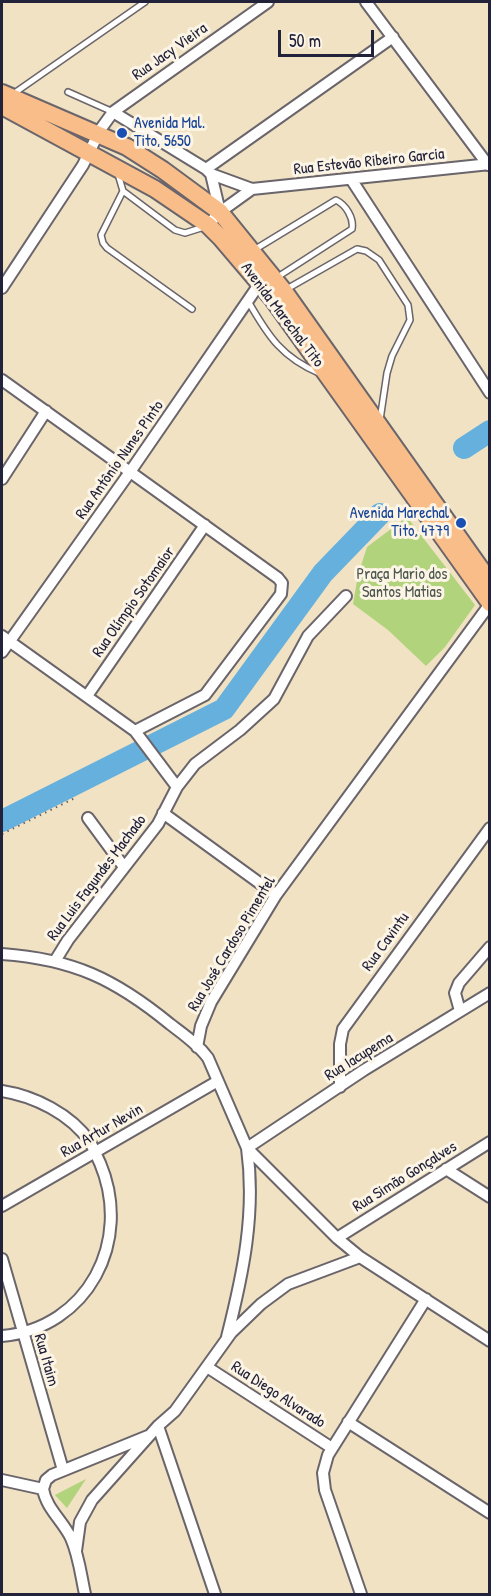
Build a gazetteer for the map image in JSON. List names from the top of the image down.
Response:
{
  "streets": {
    "main road": ["Avenida Marechal Tito"],
    "street": [
      "Rua Jacy Vieira",
      "Rua Estevão Ribeiro Garcia",
      "Rua Antônio Nunes Pinto",
      "Rua Olímpio Sotomaior",
      "Rua Luis Fagundes Machado",
      "Rua Cavintu",
      "Rua José Cardoso Pimentel",
      "Rua Iacupema",
      "Rua Artur Nevin",
      "Rua Simão Gonçalves",
      "Rua Itaim",
      "Rua Diego Alvarado"
    ]
  },
  "crossings": [
    ["Rua Jacy Vieira", "Rua Estevão Ribeiro Garcia"],
    ["Rua Jacy Vieira", "Avenida Marechal Tito"],
    ["Rua Estevão Ribeiro Garcia", "Avenida Marechal Tito"],
    ["Avenida Marechal Tito", "Rua Antônio Nunes Pinto"],
    ["Avenida Marechal Tito", "Rua José Cardoso Pimentel"],
    ["Rua Cavintu", "Rua Iacupema"]
  ],
  "parks": ["Praça Mario dos Santos Matias"],
  "places": ["Avenida Mal. Tito, 5650", "Avenida Marechal Tito, 4779"],
  "scale_bar": "50 m"
}
